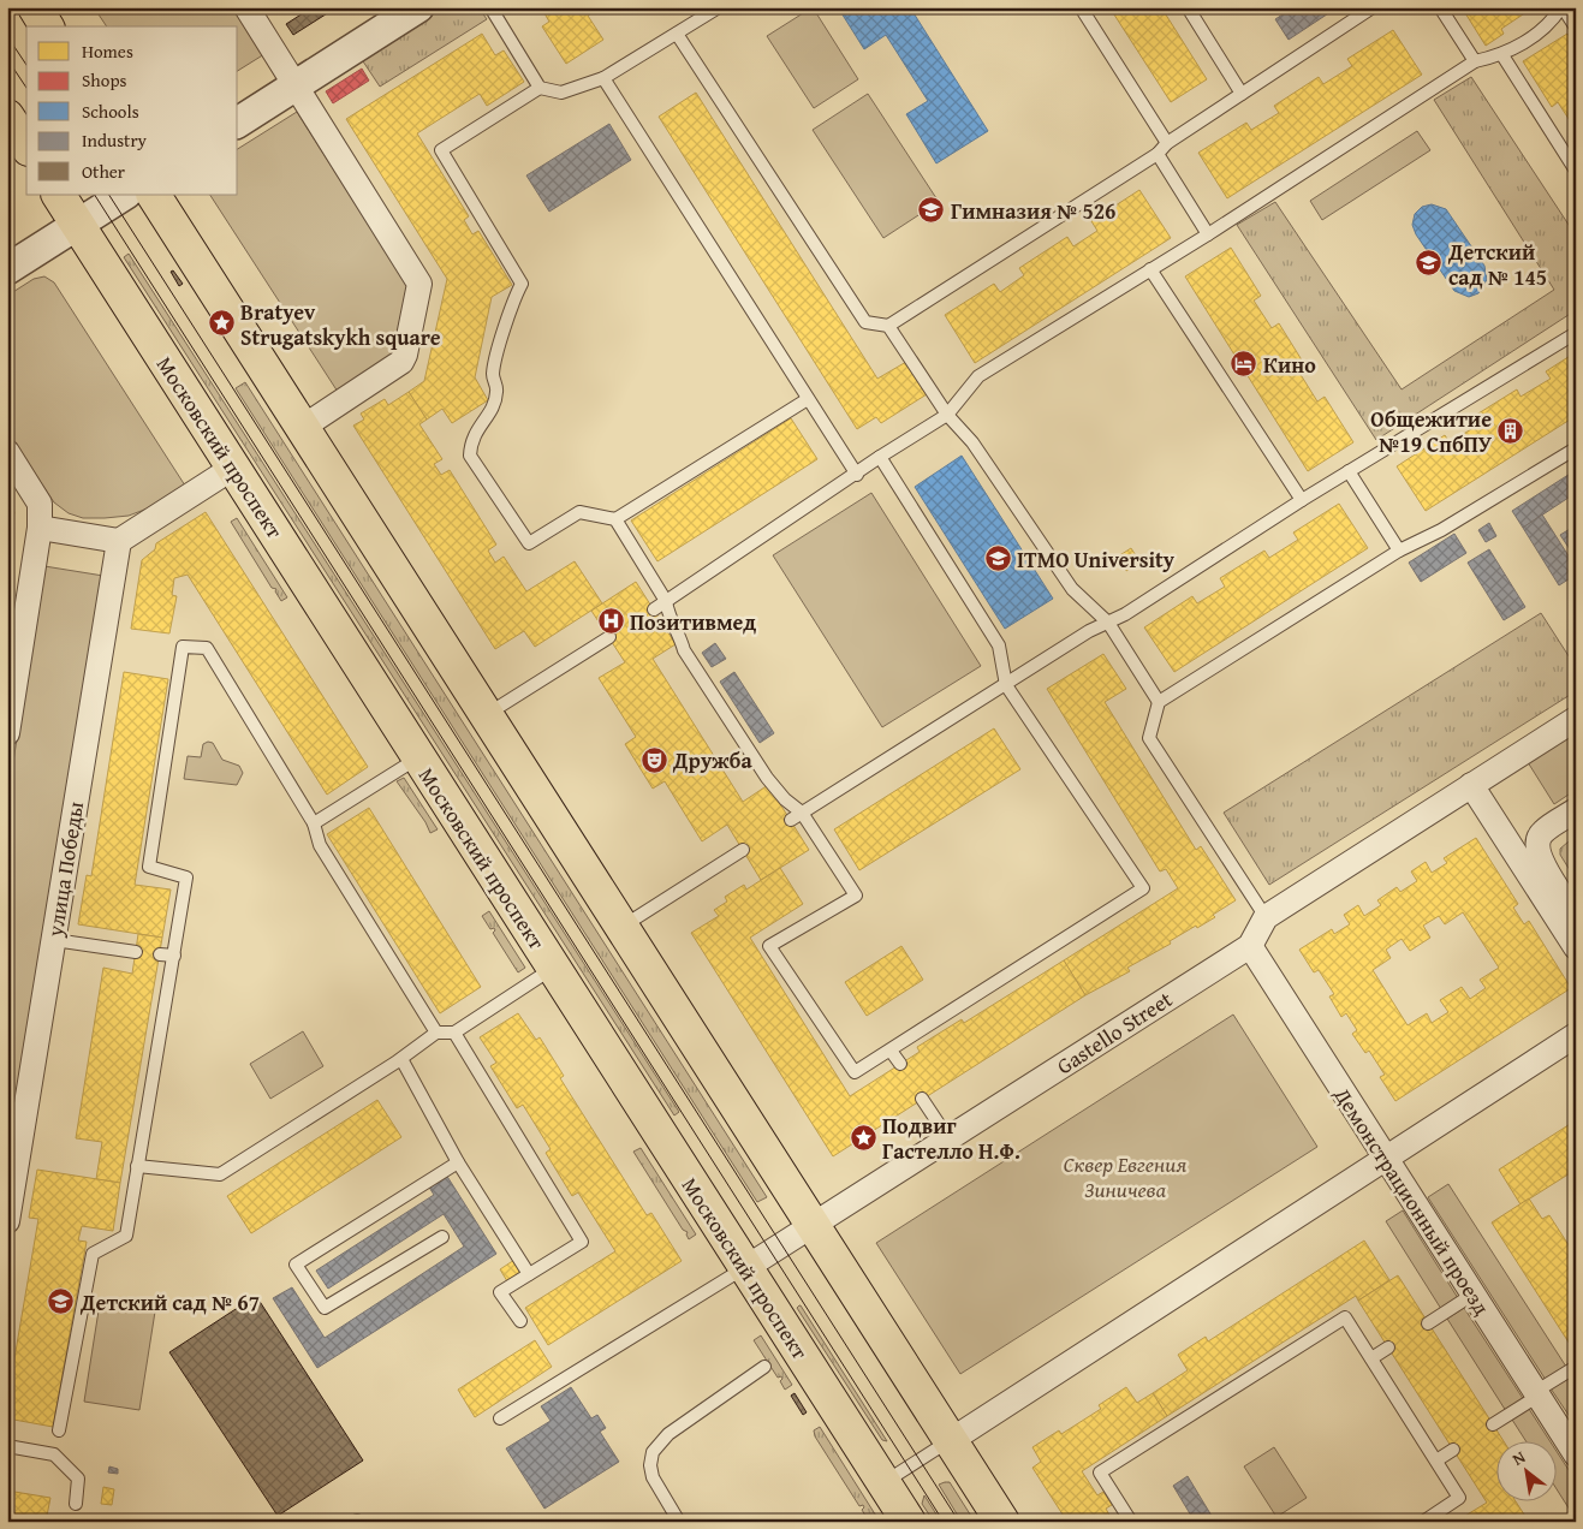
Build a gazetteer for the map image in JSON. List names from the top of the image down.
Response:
{
  "streets": {
    "main road": ["Московский проспект"],
    "street": ["улица Победы", "Gastello Street", "Демонстрационный проезд"]
  },
  "crossings": [
    ["Московский проспект", "Gastello Street"],
    ["Gastello Street", "Демонстрационный проезд"]
  ],
  "parks": ["Сквер Евгения Зиничева"],
  "places": {
    "school or university": [
      "Гимназия № 526",
      "Детский сад № 145",
      "ITMO University",
      "Детский сад № 67"
    ],
    "place": ["Bratyev Strugatskykh square", "Подвиг Гастелло Н.Ф."],
    "hotel": ["Кино"],
    "building": ["Общежитие №19 СпбПУ"],
    "hospital": ["Позитивмед"],
    "theatre": ["Дружба"]
  },
  "legend": [
    "Homes",
    "Shops",
    "Schools",
    "Industry",
    "Other"
  ],
  "north": "top left"
}
